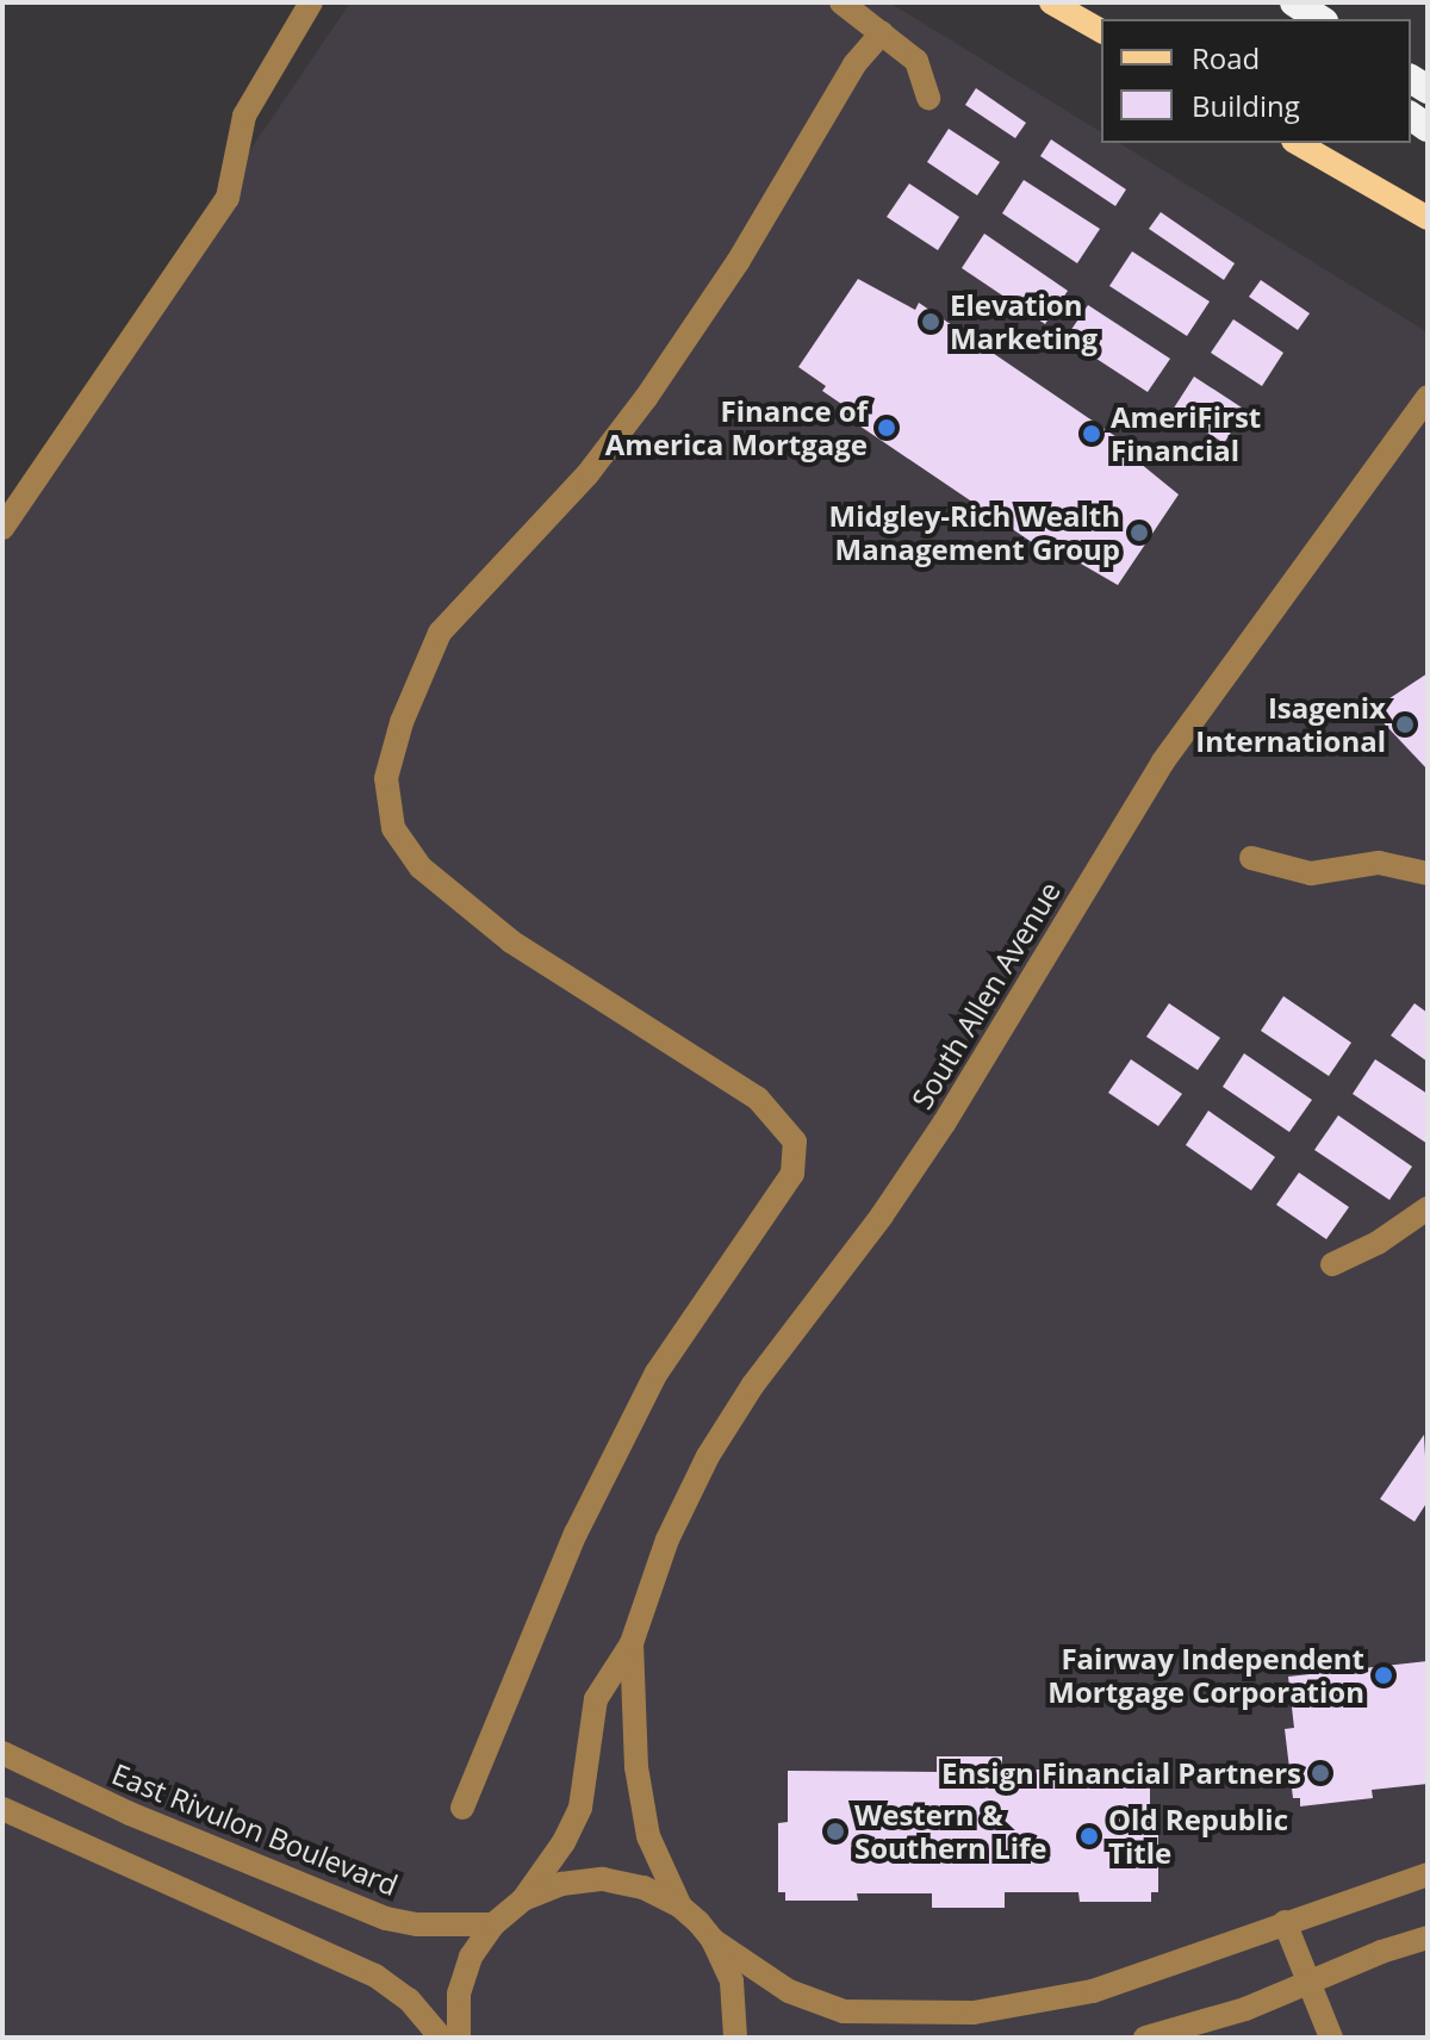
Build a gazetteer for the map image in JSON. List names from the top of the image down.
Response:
{
  "streets": {
    "street": ["South Allen Avenue", "East Rivulon Boulevard"]
  },
  "places": [
    "Elevation Marketing",
    "Finance of America Mortgage",
    "AmeriFirst Financial",
    "Midgley-Rich Wealth Management Group",
    "Isagenix International",
    "Fairway Independent Mortgage Corporation",
    "Ensign Financial Partners",
    "Western & Southern Life",
    "Old Republic Title"
  ],
  "legend": ["Road", "Building"]
}
